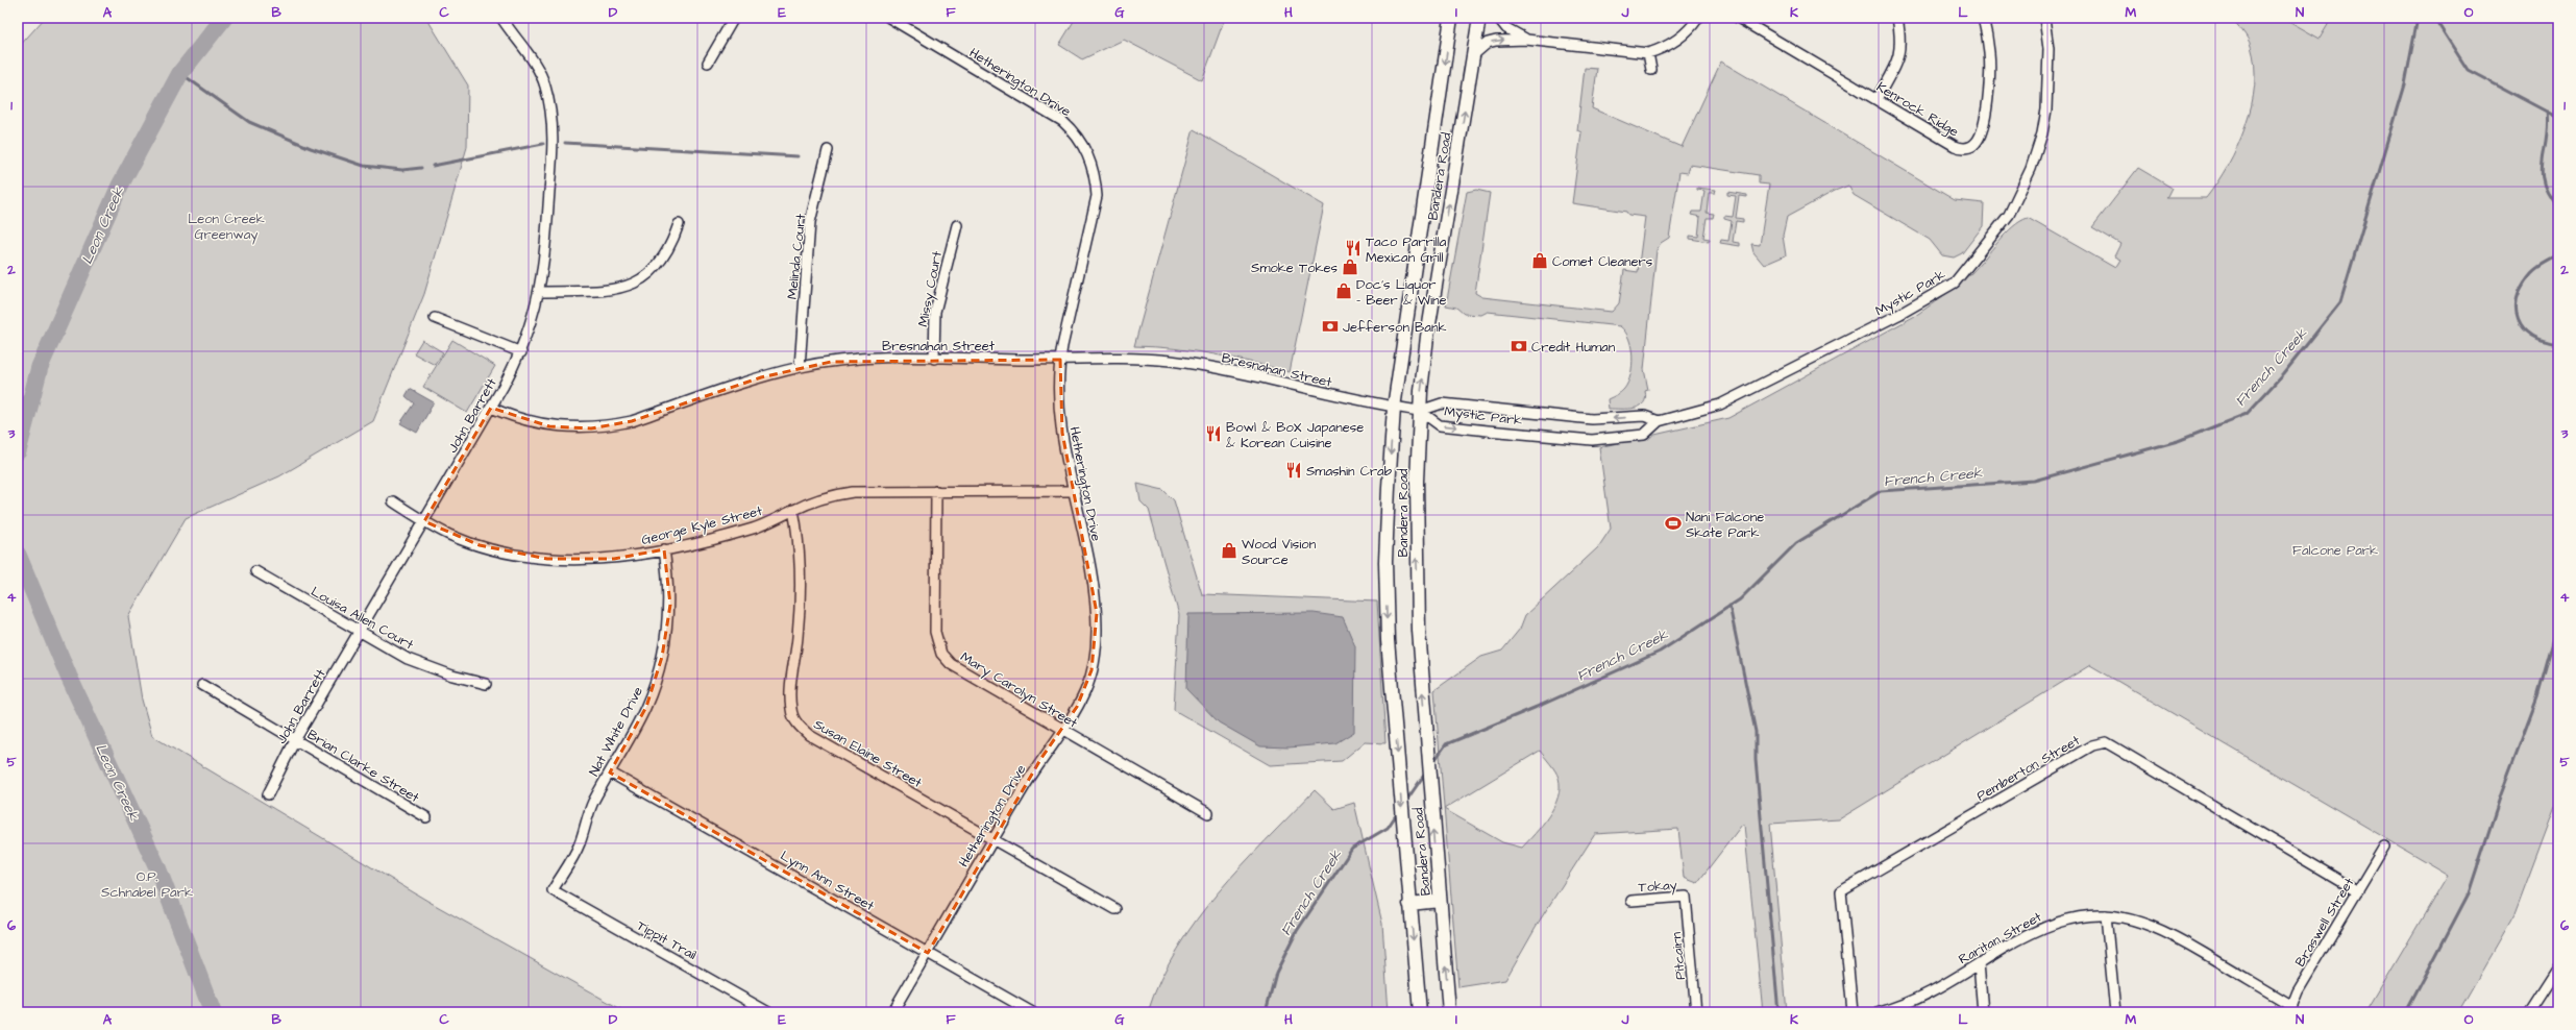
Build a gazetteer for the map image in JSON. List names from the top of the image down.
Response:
{
  "streets": {
    "main road": ["Bandera Road"],
    "street": [
      "Hetherington Drive",
      "Kenrock Ridge",
      "Melinda Court",
      "Missy Court",
      "Mystic Park",
      "Bresnahan Street",
      "John Barrett",
      "George Kyle Street",
      "Louisa Allen Court",
      "Mary Carolyn Street",
      "Nat White Drive",
      "Susan Elaine Street",
      "Brian Clarke Street",
      "Pemberton Street",
      "Lynn Ann Street",
      "Tokay",
      "Braswell Street",
      "Raritan Street",
      "Tippit Trail",
      "Pitcairn"
    ]
  },
  "crossings": [
    ["Hetherington Drive", "Bresnahan Street"],
    ["Hetherington Drive", "George Kyle Street"],
    ["Hetherington Drive", "Mary Carolyn Street"],
    ["Hetherington Drive", "Susan Elaine Street"],
    ["Hetherington Drive", "Lynn Ann Street"],
    ["Bandera Road", "Mystic Park"],
    ["Bandera Road", "Bresnahan Street"],
    ["Melinda Court", "Bresnahan Street"],
    ["Missy Court", "Bresnahan Street"],
    ["Mystic Park", "Bresnahan Street"],
    ["Bresnahan Street", "John Barrett"],
    ["John Barrett", "George Kyle Street"],
    ["John Barrett", "Louisa Allen Court"],
    ["John Barrett", "Brian Clarke Street"],
    ["George Kyle Street", "Mary Carolyn Street"],
    ["George Kyle Street", "Nat White Drive"],
    ["George Kyle Street", "Susan Elaine Street"],
    ["Nat White Drive", "Lynn Ann Street"],
    ["Nat White Drive", "Tippit Trail"],
    ["Pemberton Street", "Braswell Street"],
    ["Tokay", "Pitcairn"],
    ["Braswell Street", "Raritan Street"]
  ],
  "water": ["Leon Creek", "French Creek"],
  "parks": ["Leon Creek Greenway", "Falcone Park", "O.P. Schnabel Park"],
  "places": {
    "restaurant": ["Taco Parrilla Mexican Grill", "Bowl & BoX Japanese & Korean Cuisine", "Smashin Crab"],
    "shop": [
      "Comet Cleaners",
      "Smoke Tokes",
      "Doc's Liquor - Beer & Wine",
      "Wood Vision Source"
    ],
    "bank": ["Jefferson Bank", "Credit Human"],
    "sports": ["Nani Falcone Skate Park"]
  },
  "grid": {
    "columns": [
      "A",
      "B",
      "C",
      "D",
      "E",
      "F",
      "G",
      "H",
      "I",
      "J",
      "K",
      "L",
      "M",
      "N",
      "O"
    ],
    "rows": [
      "1",
      "2",
      "3",
      "4",
      "5",
      "6"
    ]
  }
}
